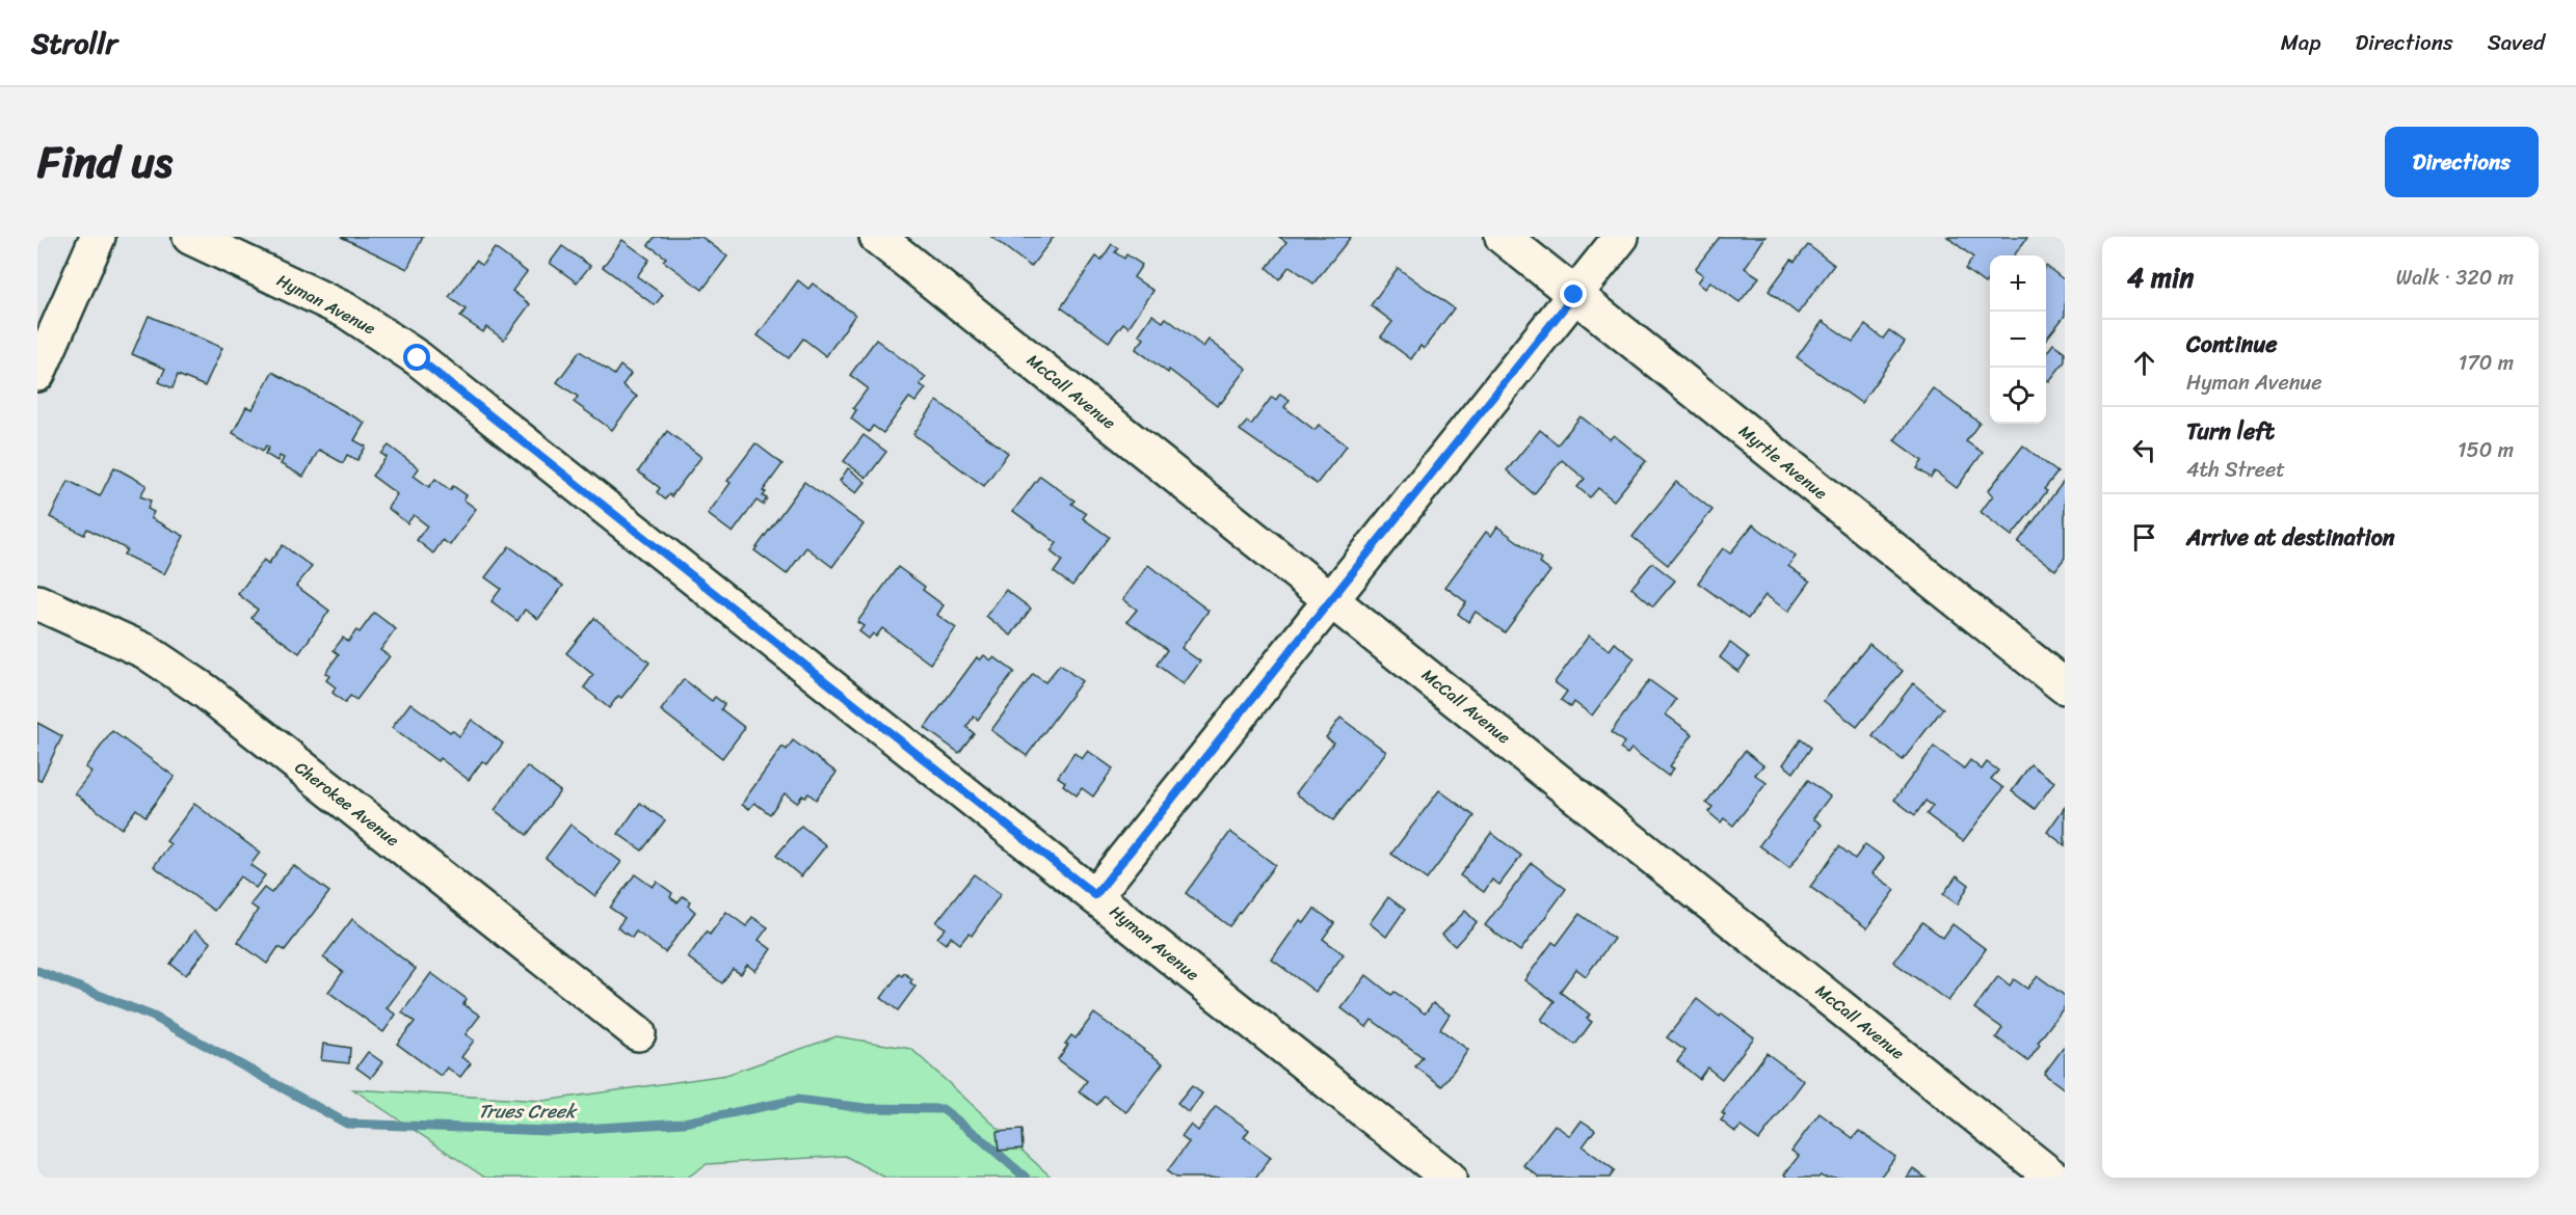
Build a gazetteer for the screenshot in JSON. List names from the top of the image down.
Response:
{
  "streets": {
    "street": [
      "Hyman Avenue",
      "McCall Avenue",
      "Myrtle Avenue",
      "Cherokee Avenue"
    ]
  },
  "water": ["Trues Creek"],
  "page": {
    "header": "Strollr",
    "nav": ["Map", "Directions", "Saved"],
    "title": "Find us",
    "buttons": "Directions",
    "heading": ["4 min", "Walk · 320 m"],
    "map_buttons": ["+", "−"],
    "list": [
      ["Continue", "Hyman Avenue", "170 m"],
      ["Turn left", "4th Street", "150 m"],
      "Arrive at destination"
    ]
  }
}
